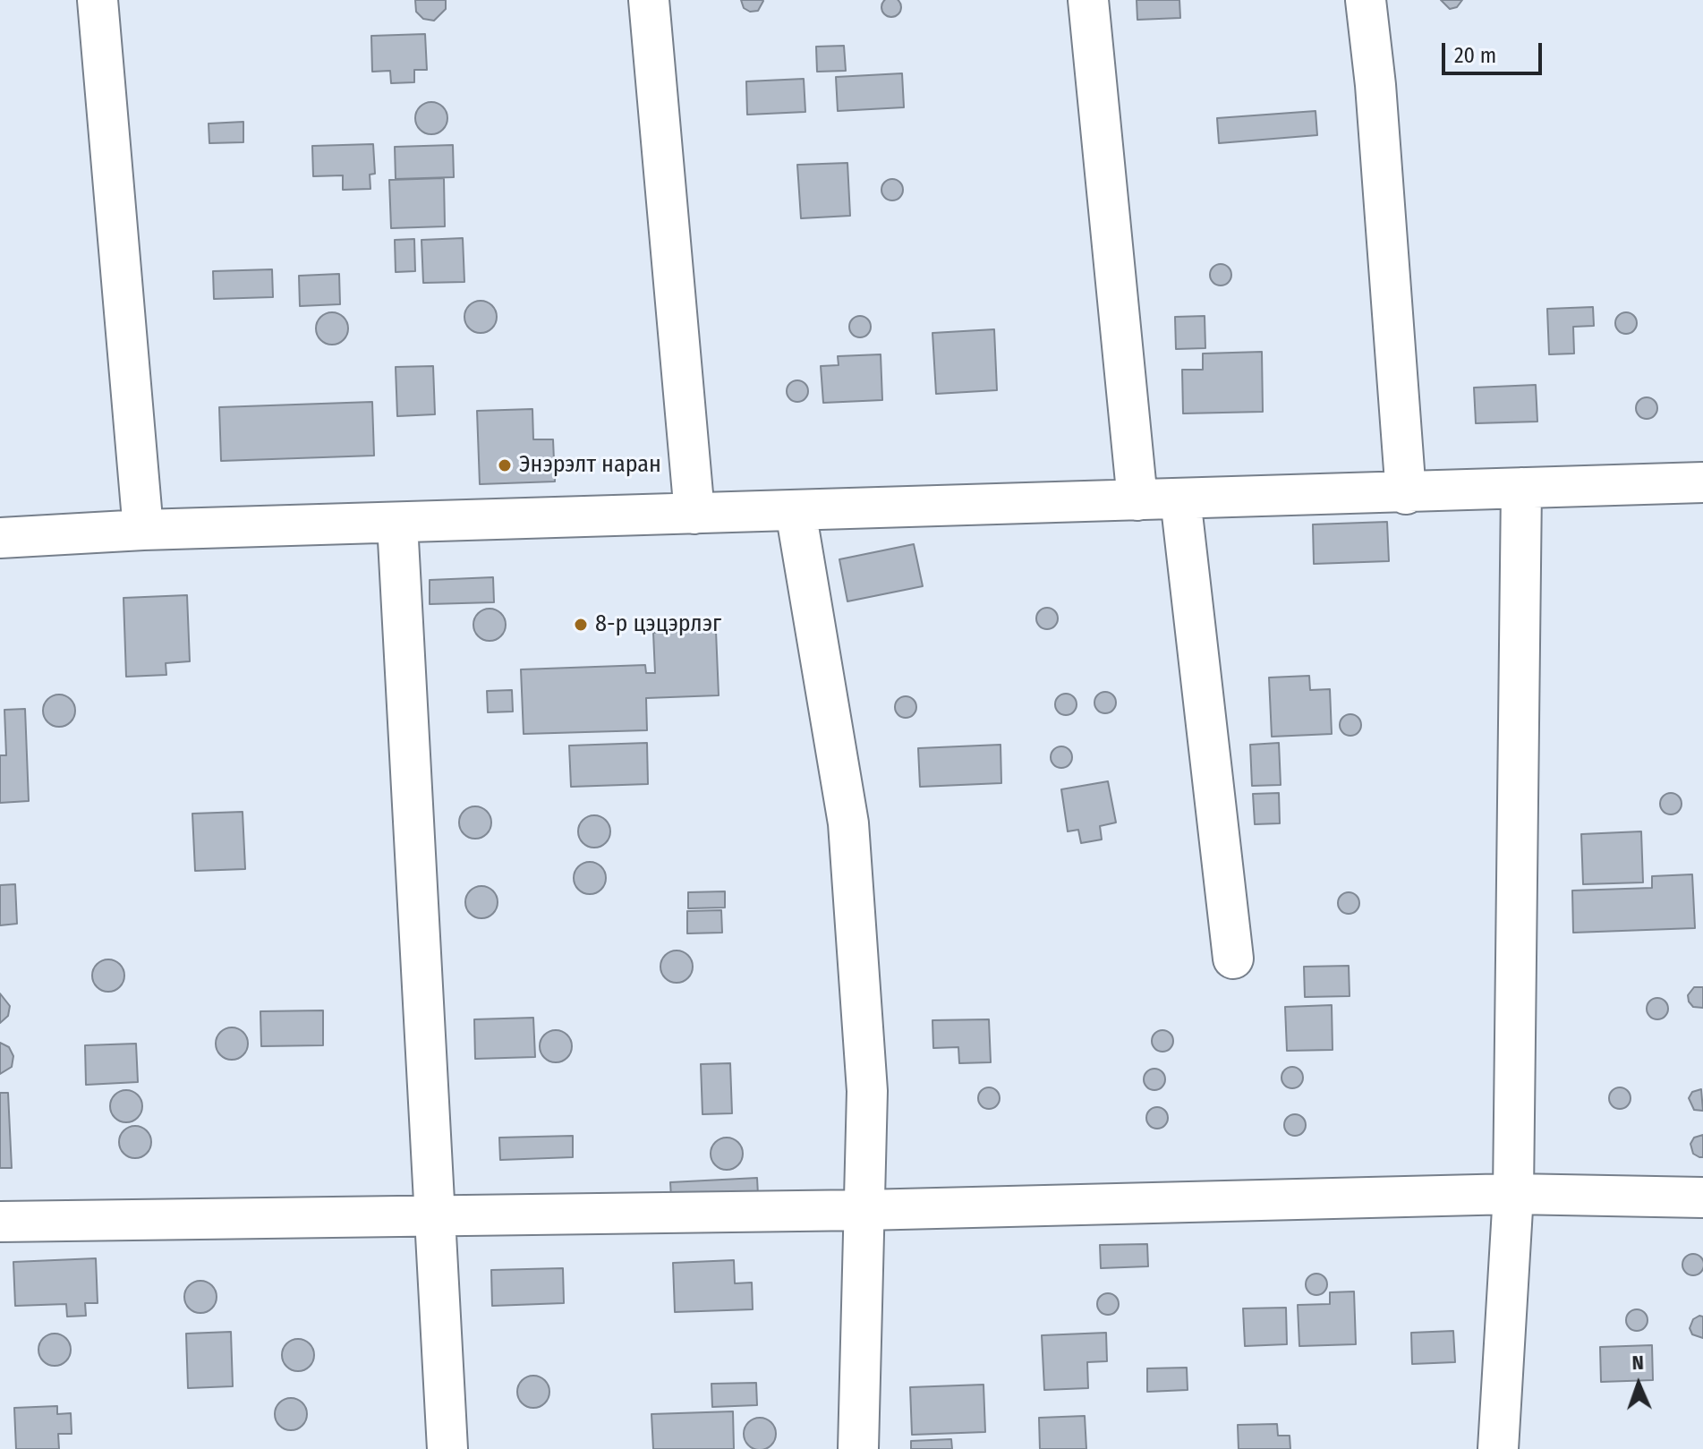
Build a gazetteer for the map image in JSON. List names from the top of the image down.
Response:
{
  "places": ["Энэрэлт наран", "8-р цэцэрлэг"],
  "scale_bar": "20 m",
  "north": "top"
}
